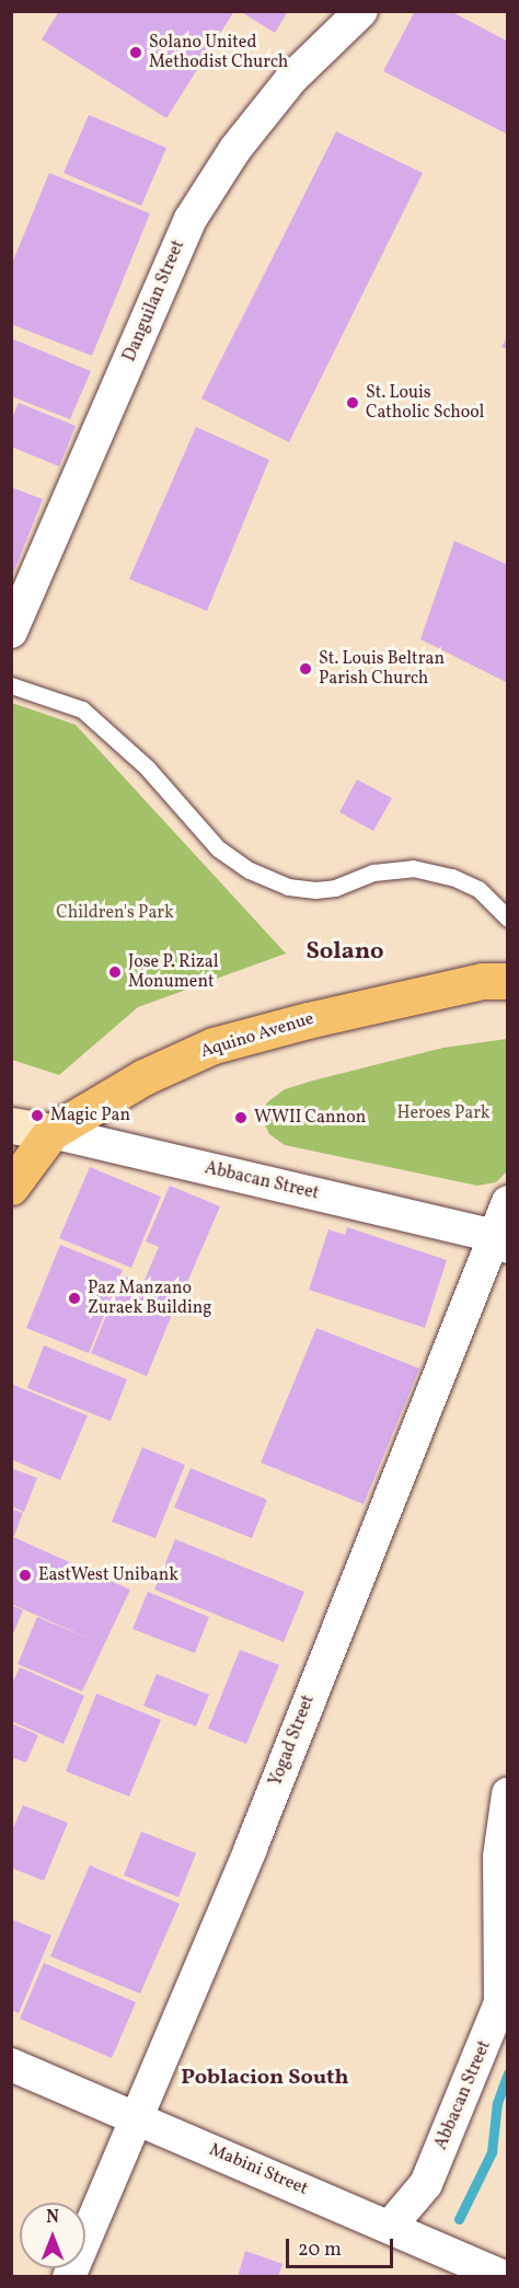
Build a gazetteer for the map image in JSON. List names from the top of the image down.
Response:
{
  "streets": {
    "main road": ["Aquino Avenue", "Abbacan Street"],
    "street": ["Danguilan Street", "Yogad Street", "Mabini Street"]
  },
  "crossings": [
    ["Aquino Avenue", "Abbacan Street"],
    ["Abbacan Street", "Yogad Street"],
    ["Abbacan Street", "Mabini Street"],
    ["Yogad Street", "Mabini Street"]
  ],
  "districts": ["Solano", "Poblacion South"],
  "parks": ["Children's Park", "Heroes Park"],
  "places": [
    "Solano United Methodist Church",
    "St. Louis Catholic School",
    "St. Louis Beltran Parish Church",
    "Jose P. Rizal Monument",
    "Magic Pan",
    "WWII Cannon",
    "Paz Manzano Zuraek Building",
    "EastWest Unibank"
  ],
  "scale_bar": "20 m",
  "north": "top"
}
